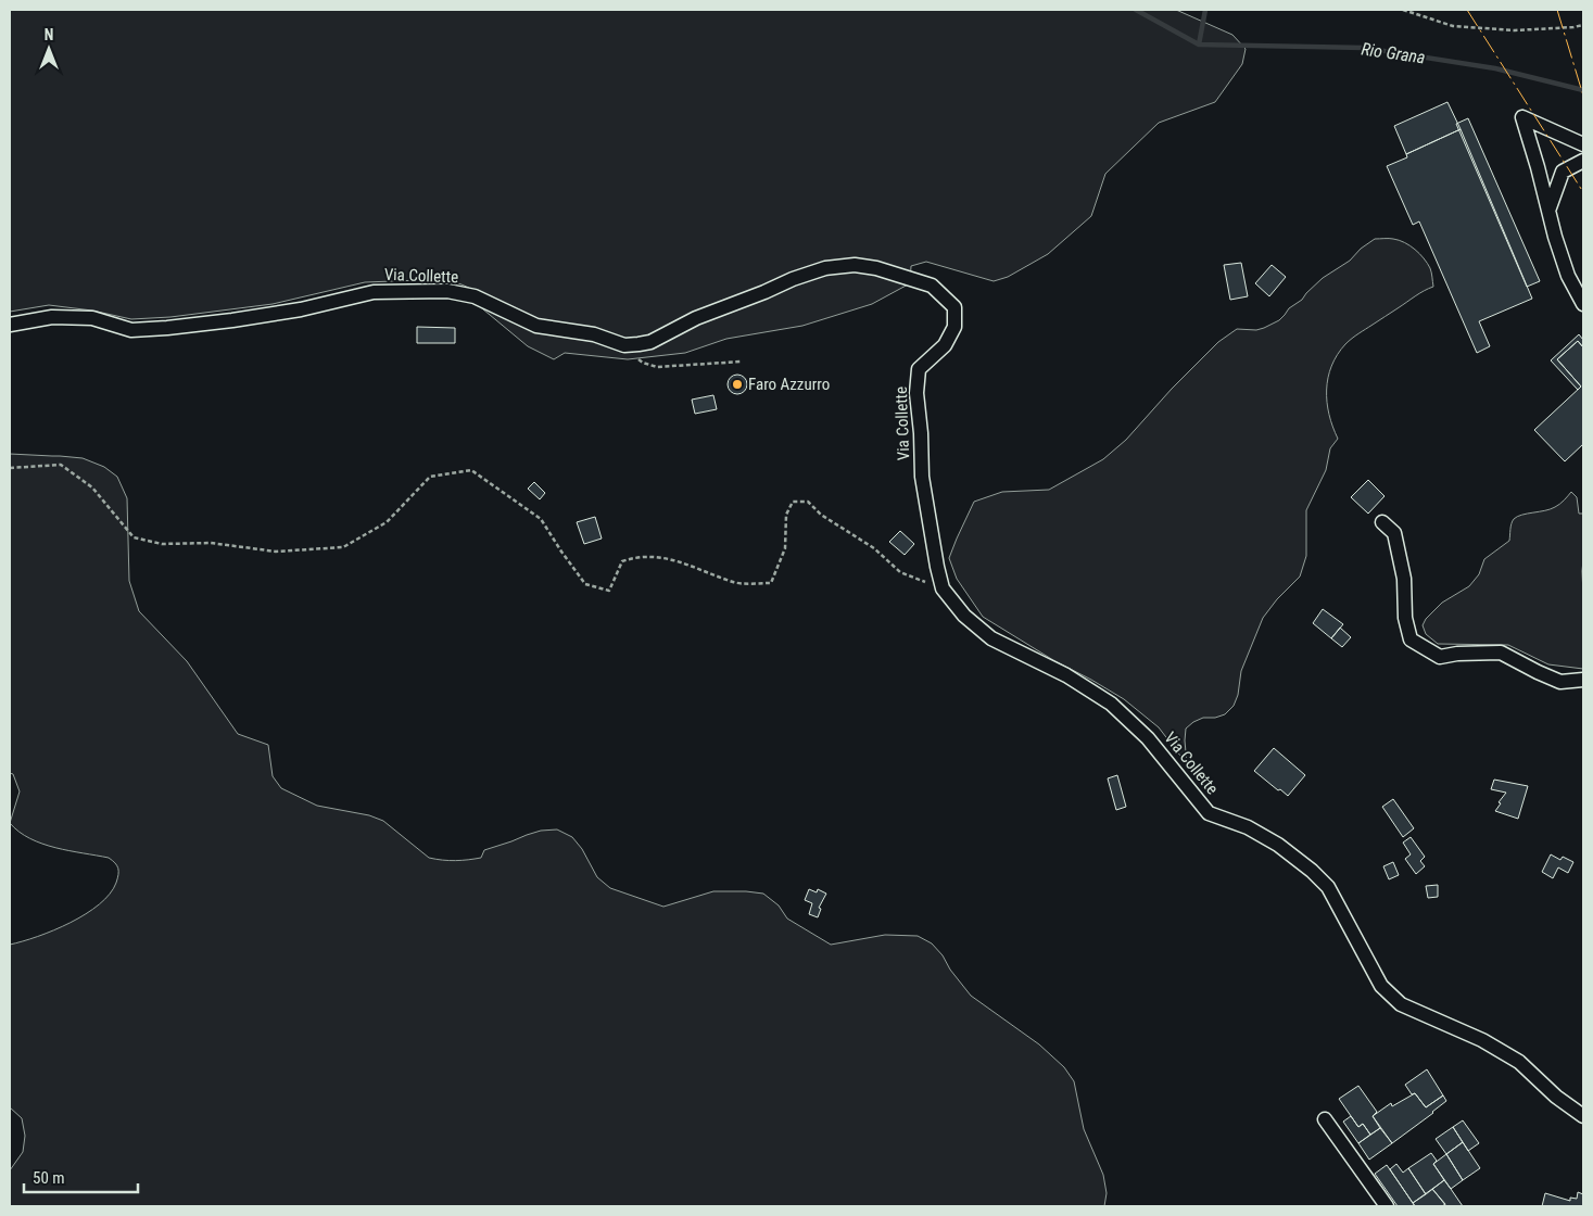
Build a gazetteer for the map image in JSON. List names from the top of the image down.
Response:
{
  "streets": {
    "street": ["Via Collette"]
  },
  "water": ["Rio Grana"],
  "places": ["Faro Azzurro"],
  "scale_bar": "50 m",
  "north": "top"
}
